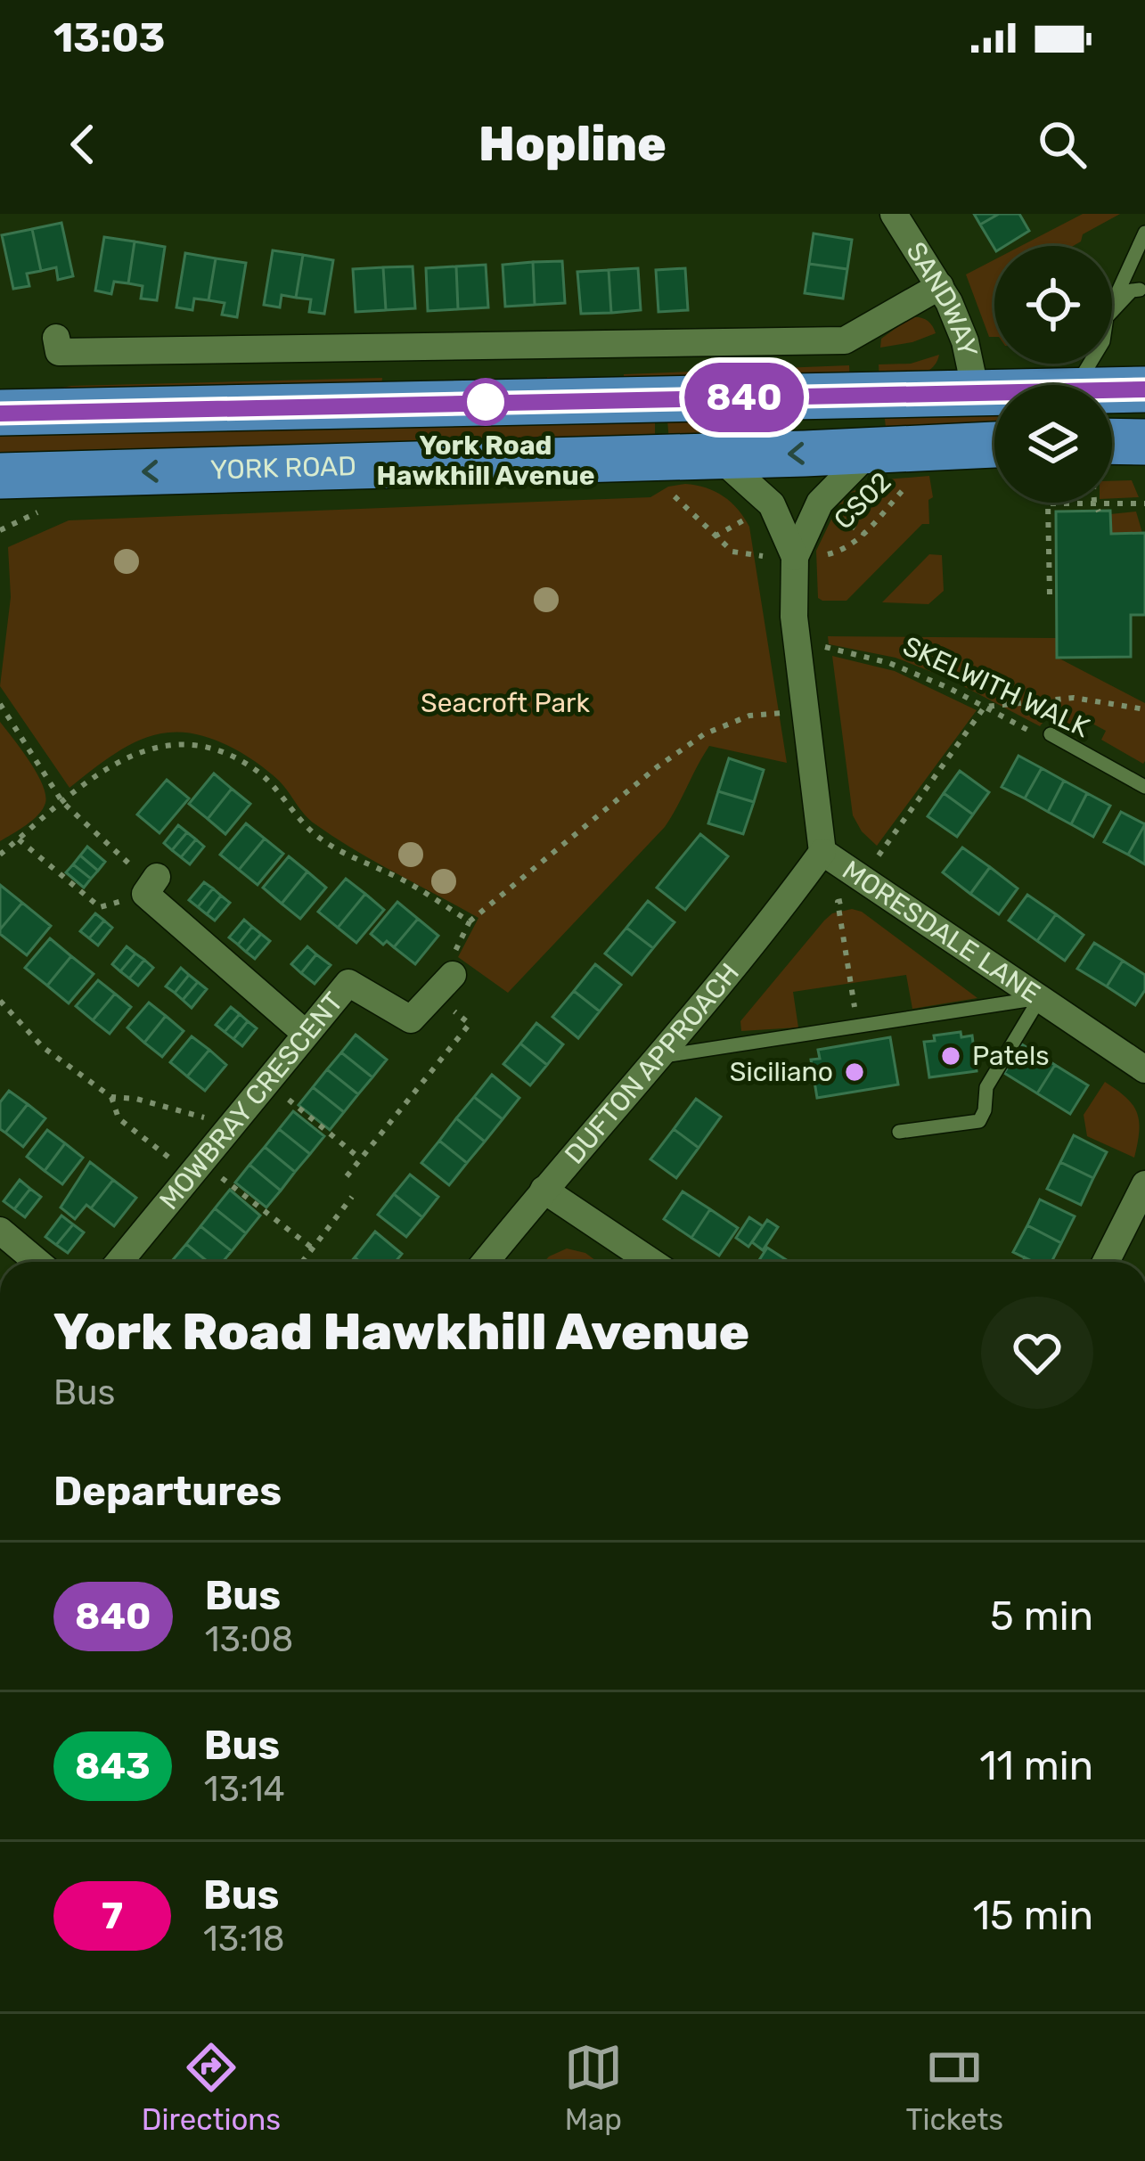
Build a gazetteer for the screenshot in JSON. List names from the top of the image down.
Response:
{
  "streets": {
    "highway": ["YORK ROAD"],
    "street": [
      "SANDWAY",
      "MORESDALE LANE",
      "DUFTON APPROACH",
      "MOWBRAY CRESCENT"
    ],
    "lane": ["SKELWITH WALK"],
    "path": ["CS02"]
  },
  "crossings": [
    ["YORK ROAD", "MORESDALE LANE"],
    ["CS02", "MORESDALE LANE"],
    ["MORESDALE LANE", "DUFTON APPROACH"]
  ],
  "parks": ["Seacroft Park"],
  "places": ["York Road Hawkhill Avenue", "Patels", "Siciliano"],
  "lines": ["bus line 840"],
  "page": {
    "status": "13:03",
    "header": "Hopline",
    "on_map": "840",
    "heading": [
      ["York Road Hawkhill Avenue", "Bus"],
      "Departures"
    ],
    "list": [
      {
        "mark": "840",
        "name": "Bus",
        "note": "13:08",
        "value": "5 min"
      },
      {
        "mark": "843",
        "name": "Bus",
        "note": "13:14",
        "value": "11 min"
      },
      {
        "mark": "7",
        "name": "Bus",
        "note": "13:18",
        "value": "15 min"
      }
    ],
    "tabs": ["Directions", "Map", "Tickets"]
  }
}
